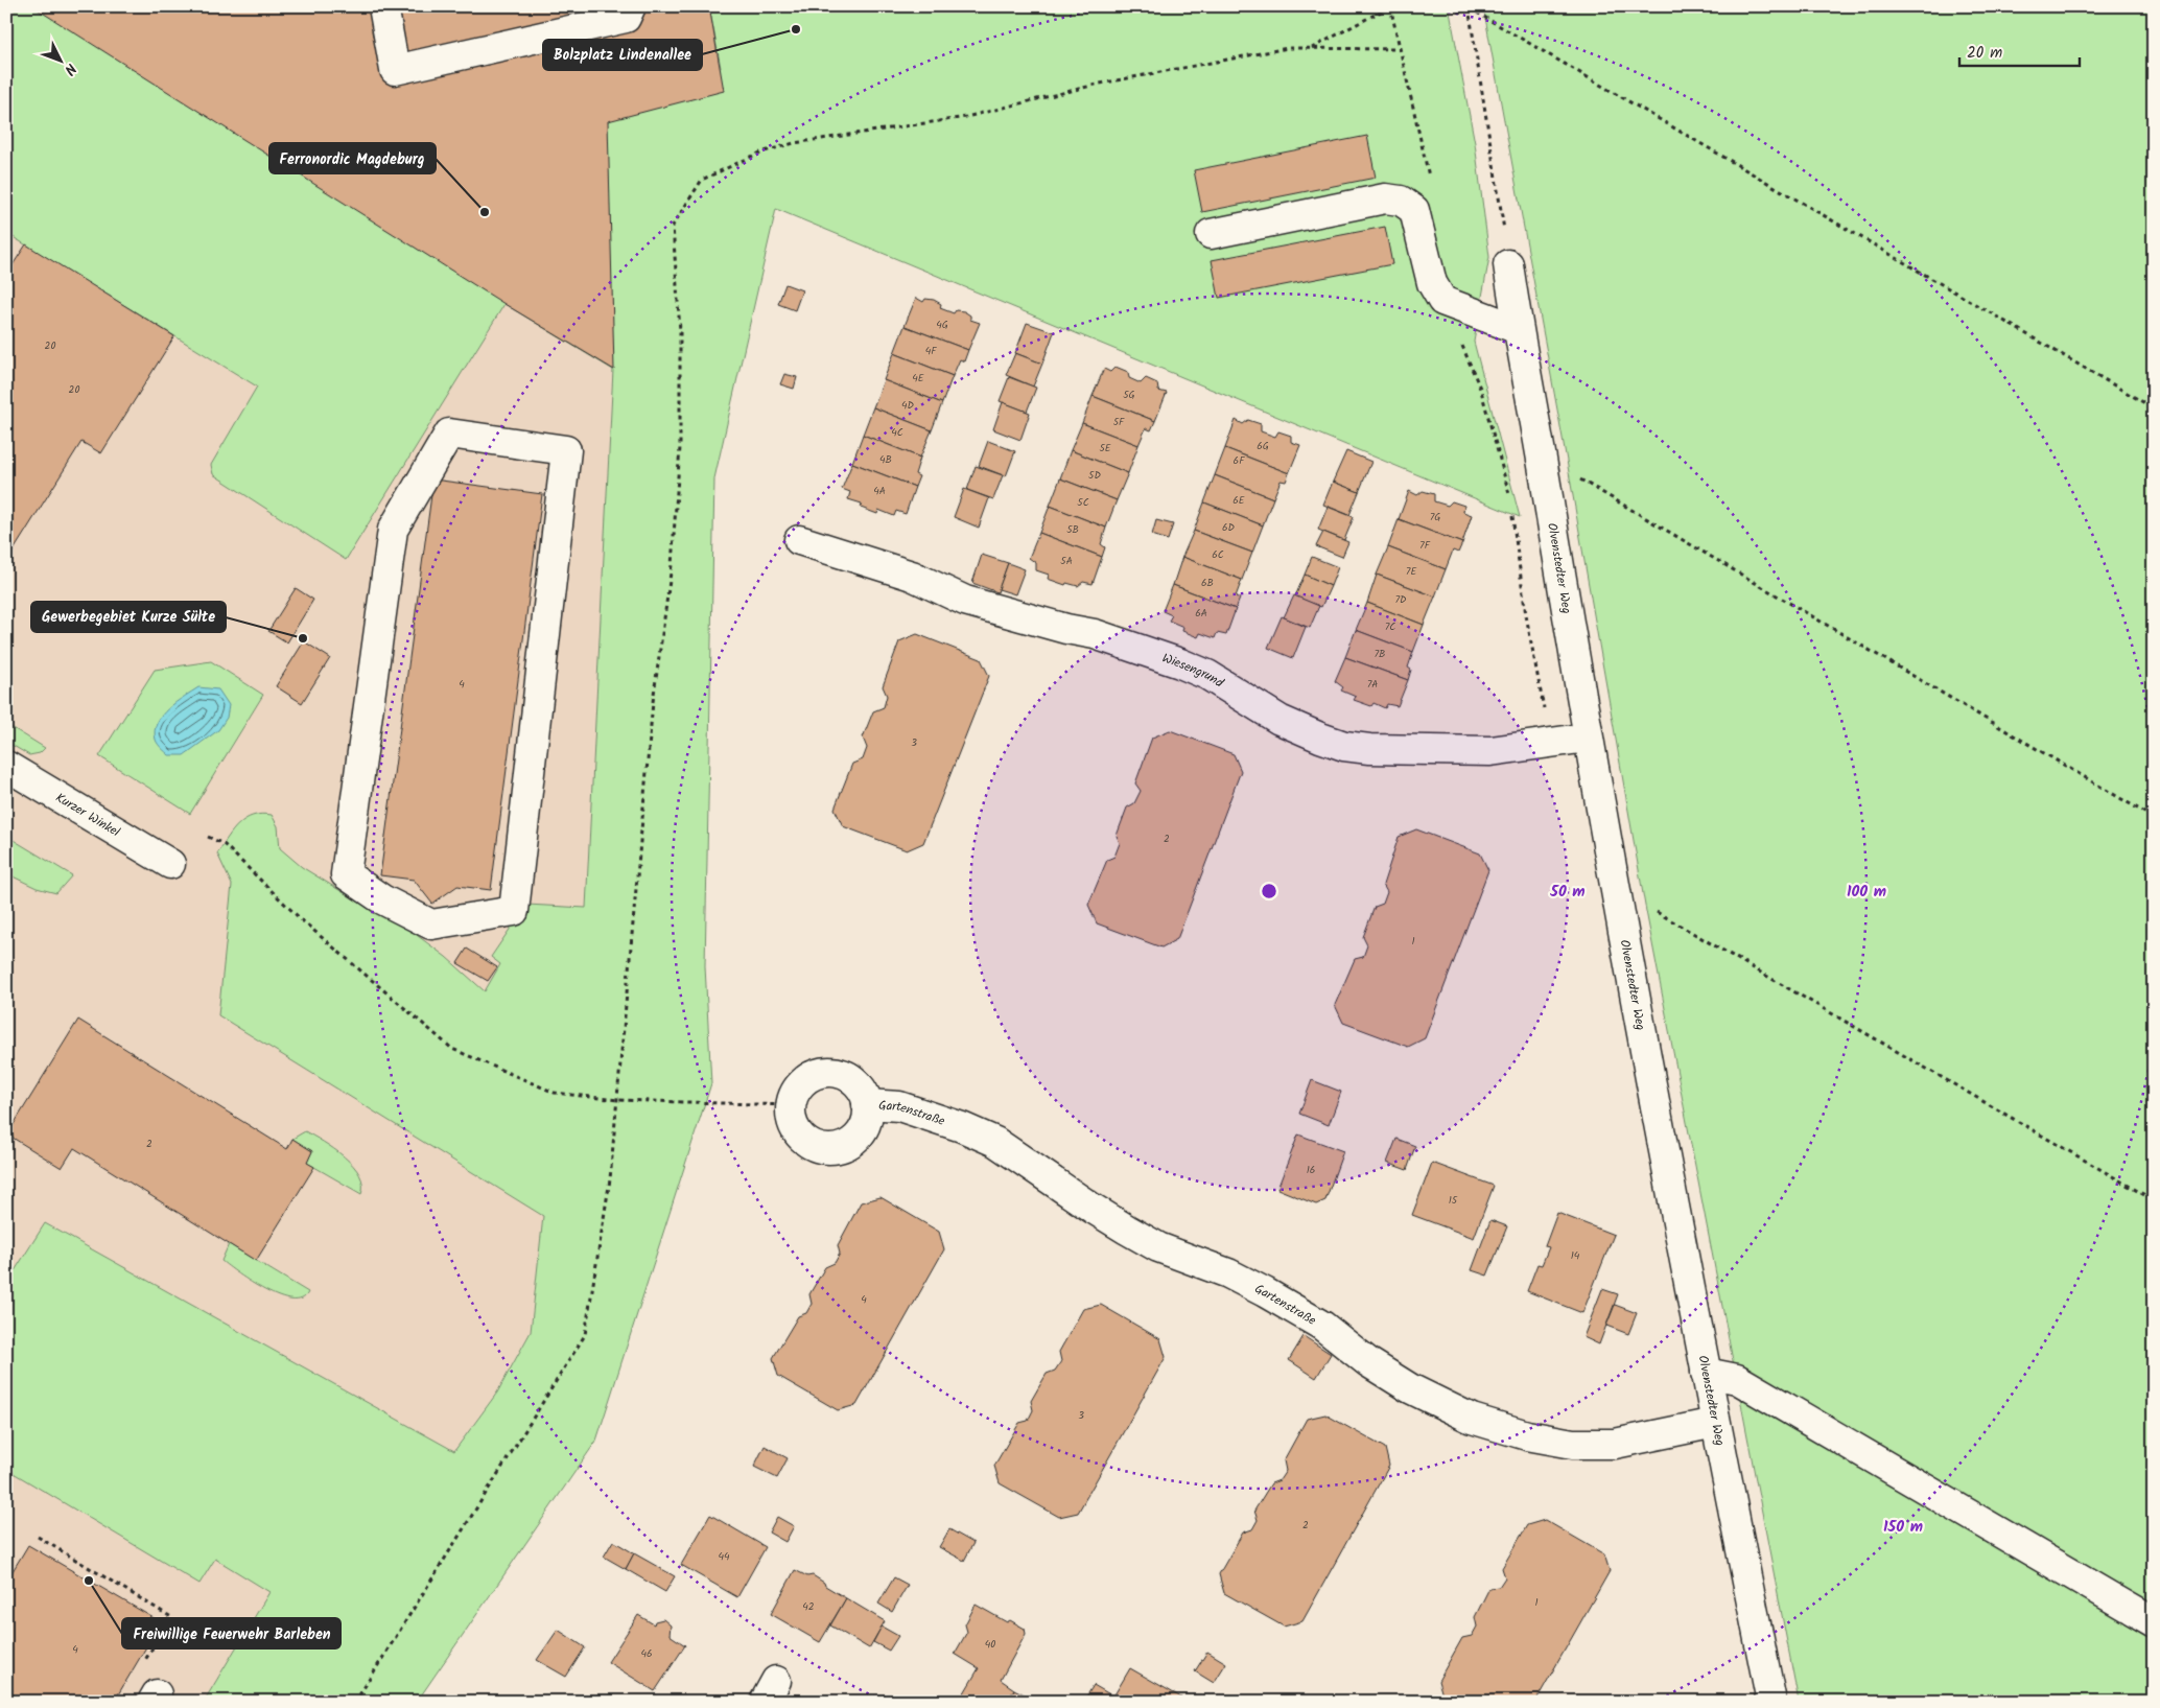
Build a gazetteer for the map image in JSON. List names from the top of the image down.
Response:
{
  "streets": {
    "street": [
      "Olvenstedter Weg",
      "Wiesengrund",
      "Kurzer Winkel",
      "Gartenstraße"
    ]
  },
  "crossings": [
    ["Olvenstedter Weg", "Wiesengrund"],
    ["Olvenstedter Weg", "Gartenstraße"]
  ],
  "places": [
    "Bolzplatz Lindenallee",
    "Ferronordic Magdeburg",
    "Gewerbegebiet Kurze Sülte",
    "Freiwillige Feuerwehr Barleben"
  ],
  "house_numbers": [
    "4G",
    "20",
    "4F",
    "4E",
    "20",
    "5G",
    "4D",
    "5F",
    "4C",
    "6G",
    "5E",
    "4B",
    "6F",
    "5D",
    "4A",
    "6E",
    "5C",
    "7G",
    "6D",
    "5B",
    "7F",
    "6C",
    "5A",
    "7E",
    "6B",
    "7D",
    "6A",
    "7C",
    "7B",
    "4",
    "7A",
    "3",
    "2",
    "1",
    "2",
    "16",
    "15",
    "14",
    "4",
    "3",
    "2",
    "44",
    "1",
    "42",
    "40",
    "4",
    "46"
  ],
  "scale_bar": "20 m",
  "north": "bottom right",
  "rings": ["50 m", "100 m", "150 m"]
}
